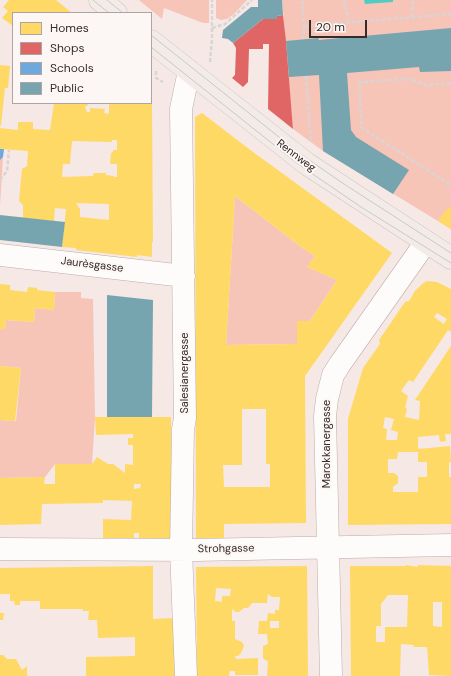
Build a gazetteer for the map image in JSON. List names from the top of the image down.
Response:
{
  "streets": {
    "main road": ["Rennweg"],
    "street": [
      "Jaurèsgasse",
      "Salesianergasse",
      "Marokkanergasse",
      "Strohgasse"
    ]
  },
  "crossings": [
    ["Rennweg", "Salesianergasse"],
    ["Rennweg", "Marokkanergasse"],
    ["Jaurèsgasse", "Salesianergasse"],
    ["Salesianergasse", "Strohgasse"],
    ["Marokkanergasse", "Strohgasse"]
  ],
  "legend": [
    "Homes",
    "Shops",
    "Schools",
    "Public"
  ],
  "scale_bar": "20 m"
}
